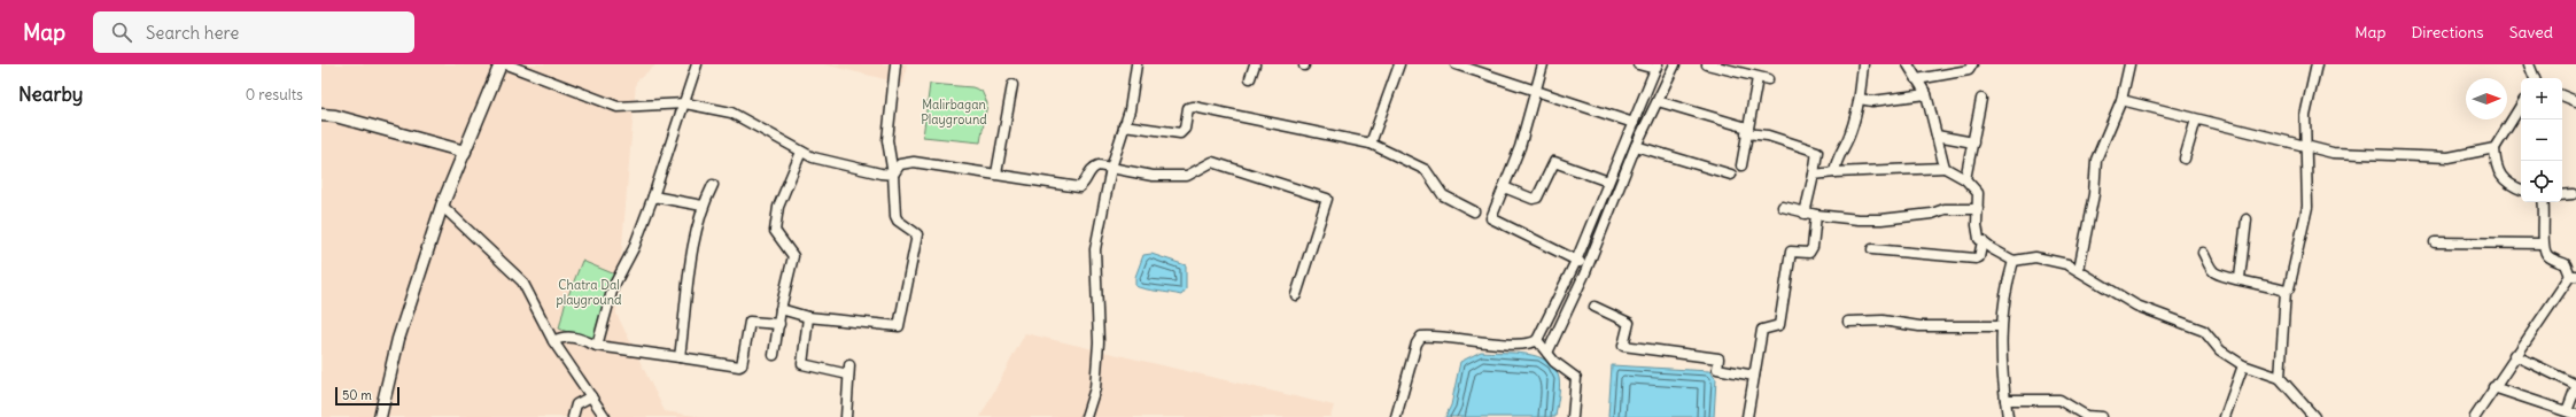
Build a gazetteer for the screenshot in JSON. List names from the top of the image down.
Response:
{
  "parks": ["Malirbagan Playground", "Chatra Dal playground"],
  "scale_bar": "50 m",
  "north": "right",
  "page": {
    "header": "Map",
    "search": "Search here",
    "nav": ["Map", "Directions", "Saved"],
    "heading": ["Nearby", "0 results"],
    "map_buttons": ["+", "−"],
    "scale": "50 m"
  }
}
